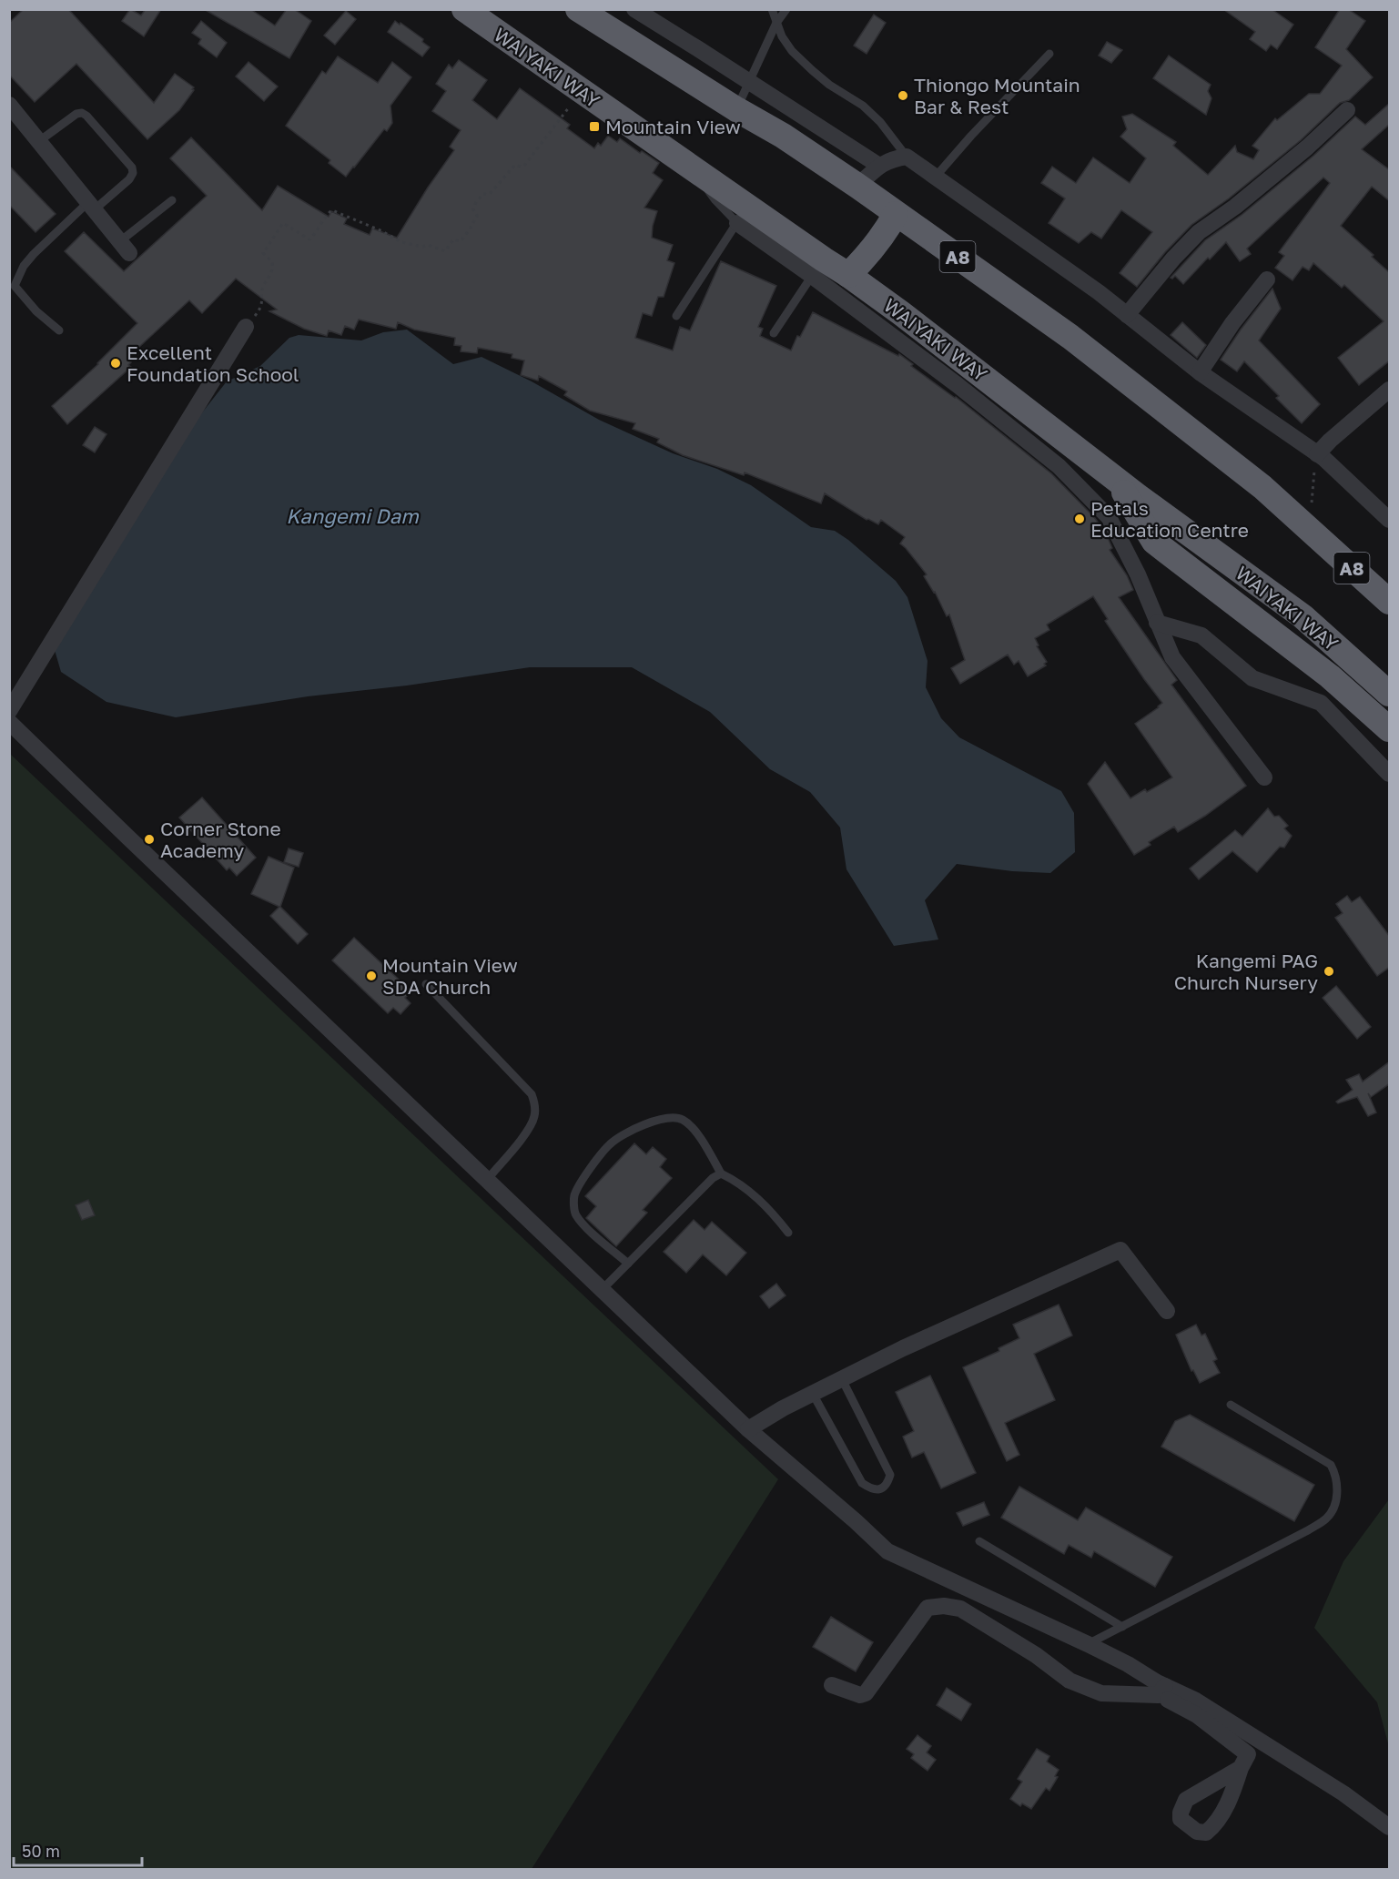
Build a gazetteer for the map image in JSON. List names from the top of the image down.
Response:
{
  "streets": {
    "highway": ["WAIYAKI WAY", "A8"]
  },
  "water": ["Kangemi Dam"],
  "places": {
    "other": [
      "Thiongo Mountain Bar & Rest",
      "Excellent Foundation School",
      "Petals Education Centre",
      "Corner Stone Academy",
      "Kangemi PAG Church Nursery",
      "Mountain View SDA Church"
    ],
    "transit": ["Mountain View"]
  },
  "scale_bar": "50 m"
}
